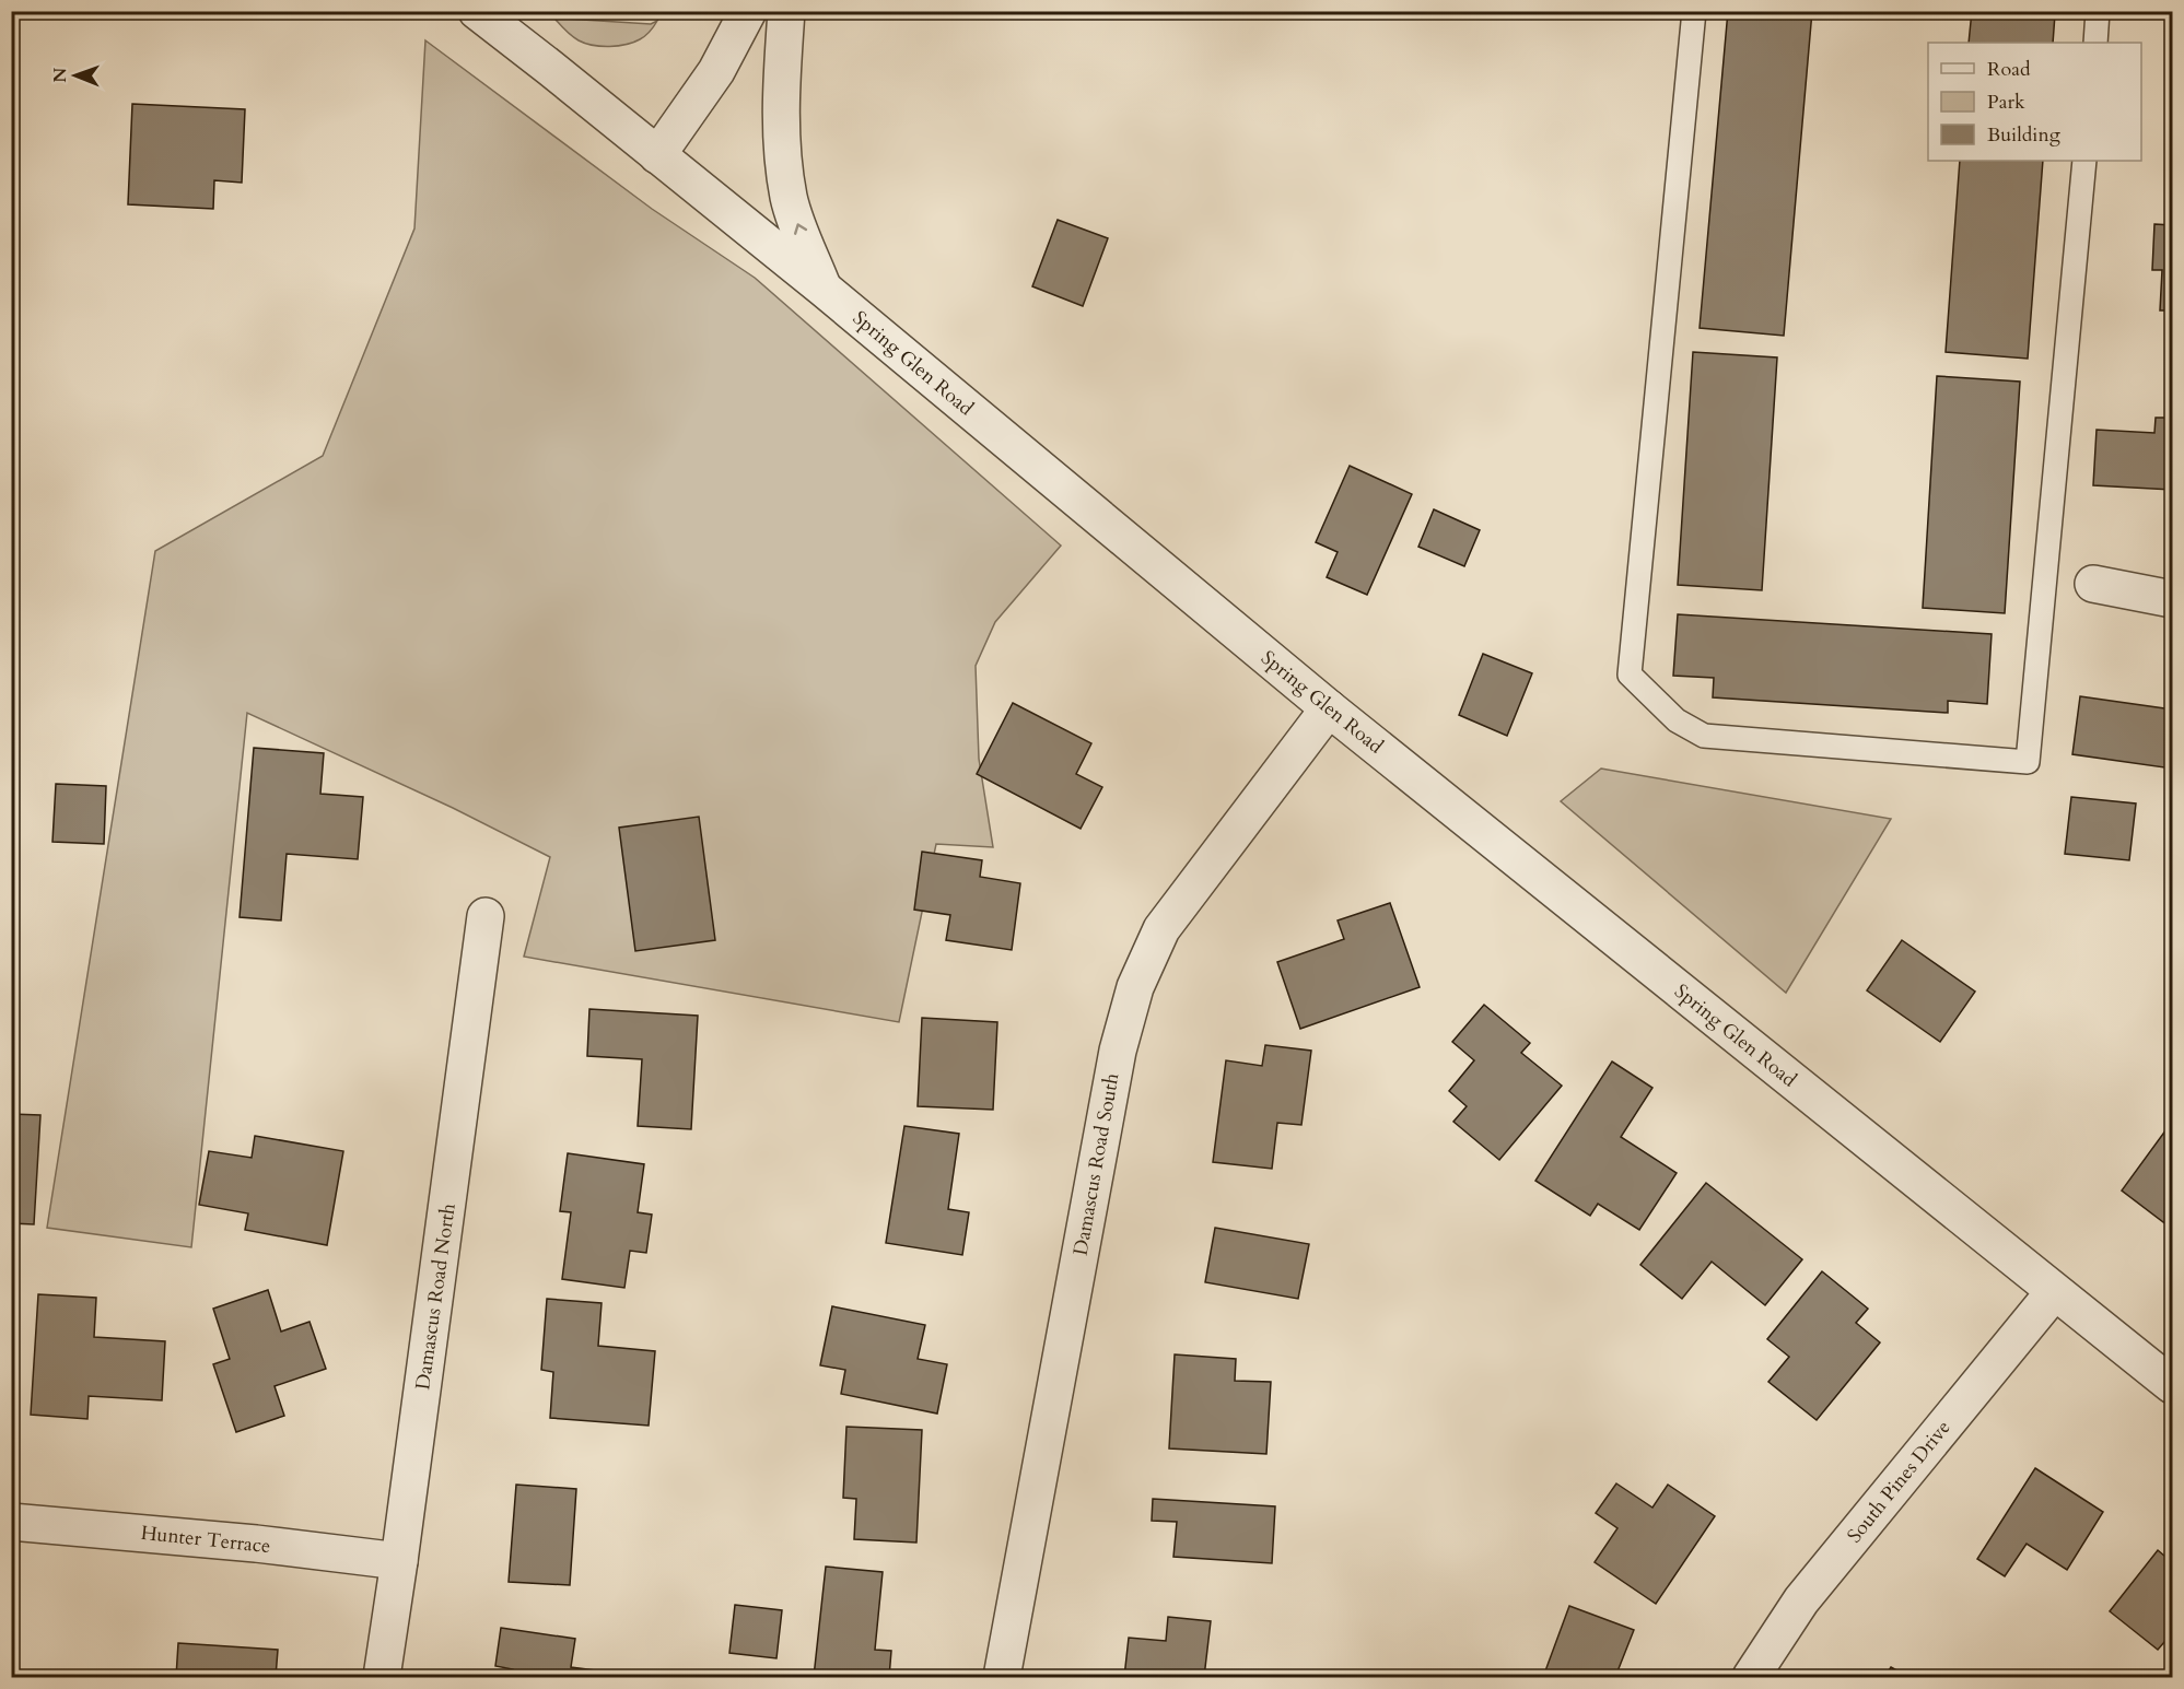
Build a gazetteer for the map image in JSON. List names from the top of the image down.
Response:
{
  "streets": {
    "street": [
      "Spring Glen Road",
      "Damascus Road South",
      "Damascus Road North",
      "South Pines Drive",
      "Hunter Terrace"
    ]
  },
  "crossings": [
    ["Spring Glen Road", "Damascus Road South"],
    ["Spring Glen Road", "South Pines Drive"],
    ["Damascus Road North", "Hunter Terrace"]
  ],
  "legend": ["Road", "Park", "Building"],
  "north": "left"
}
